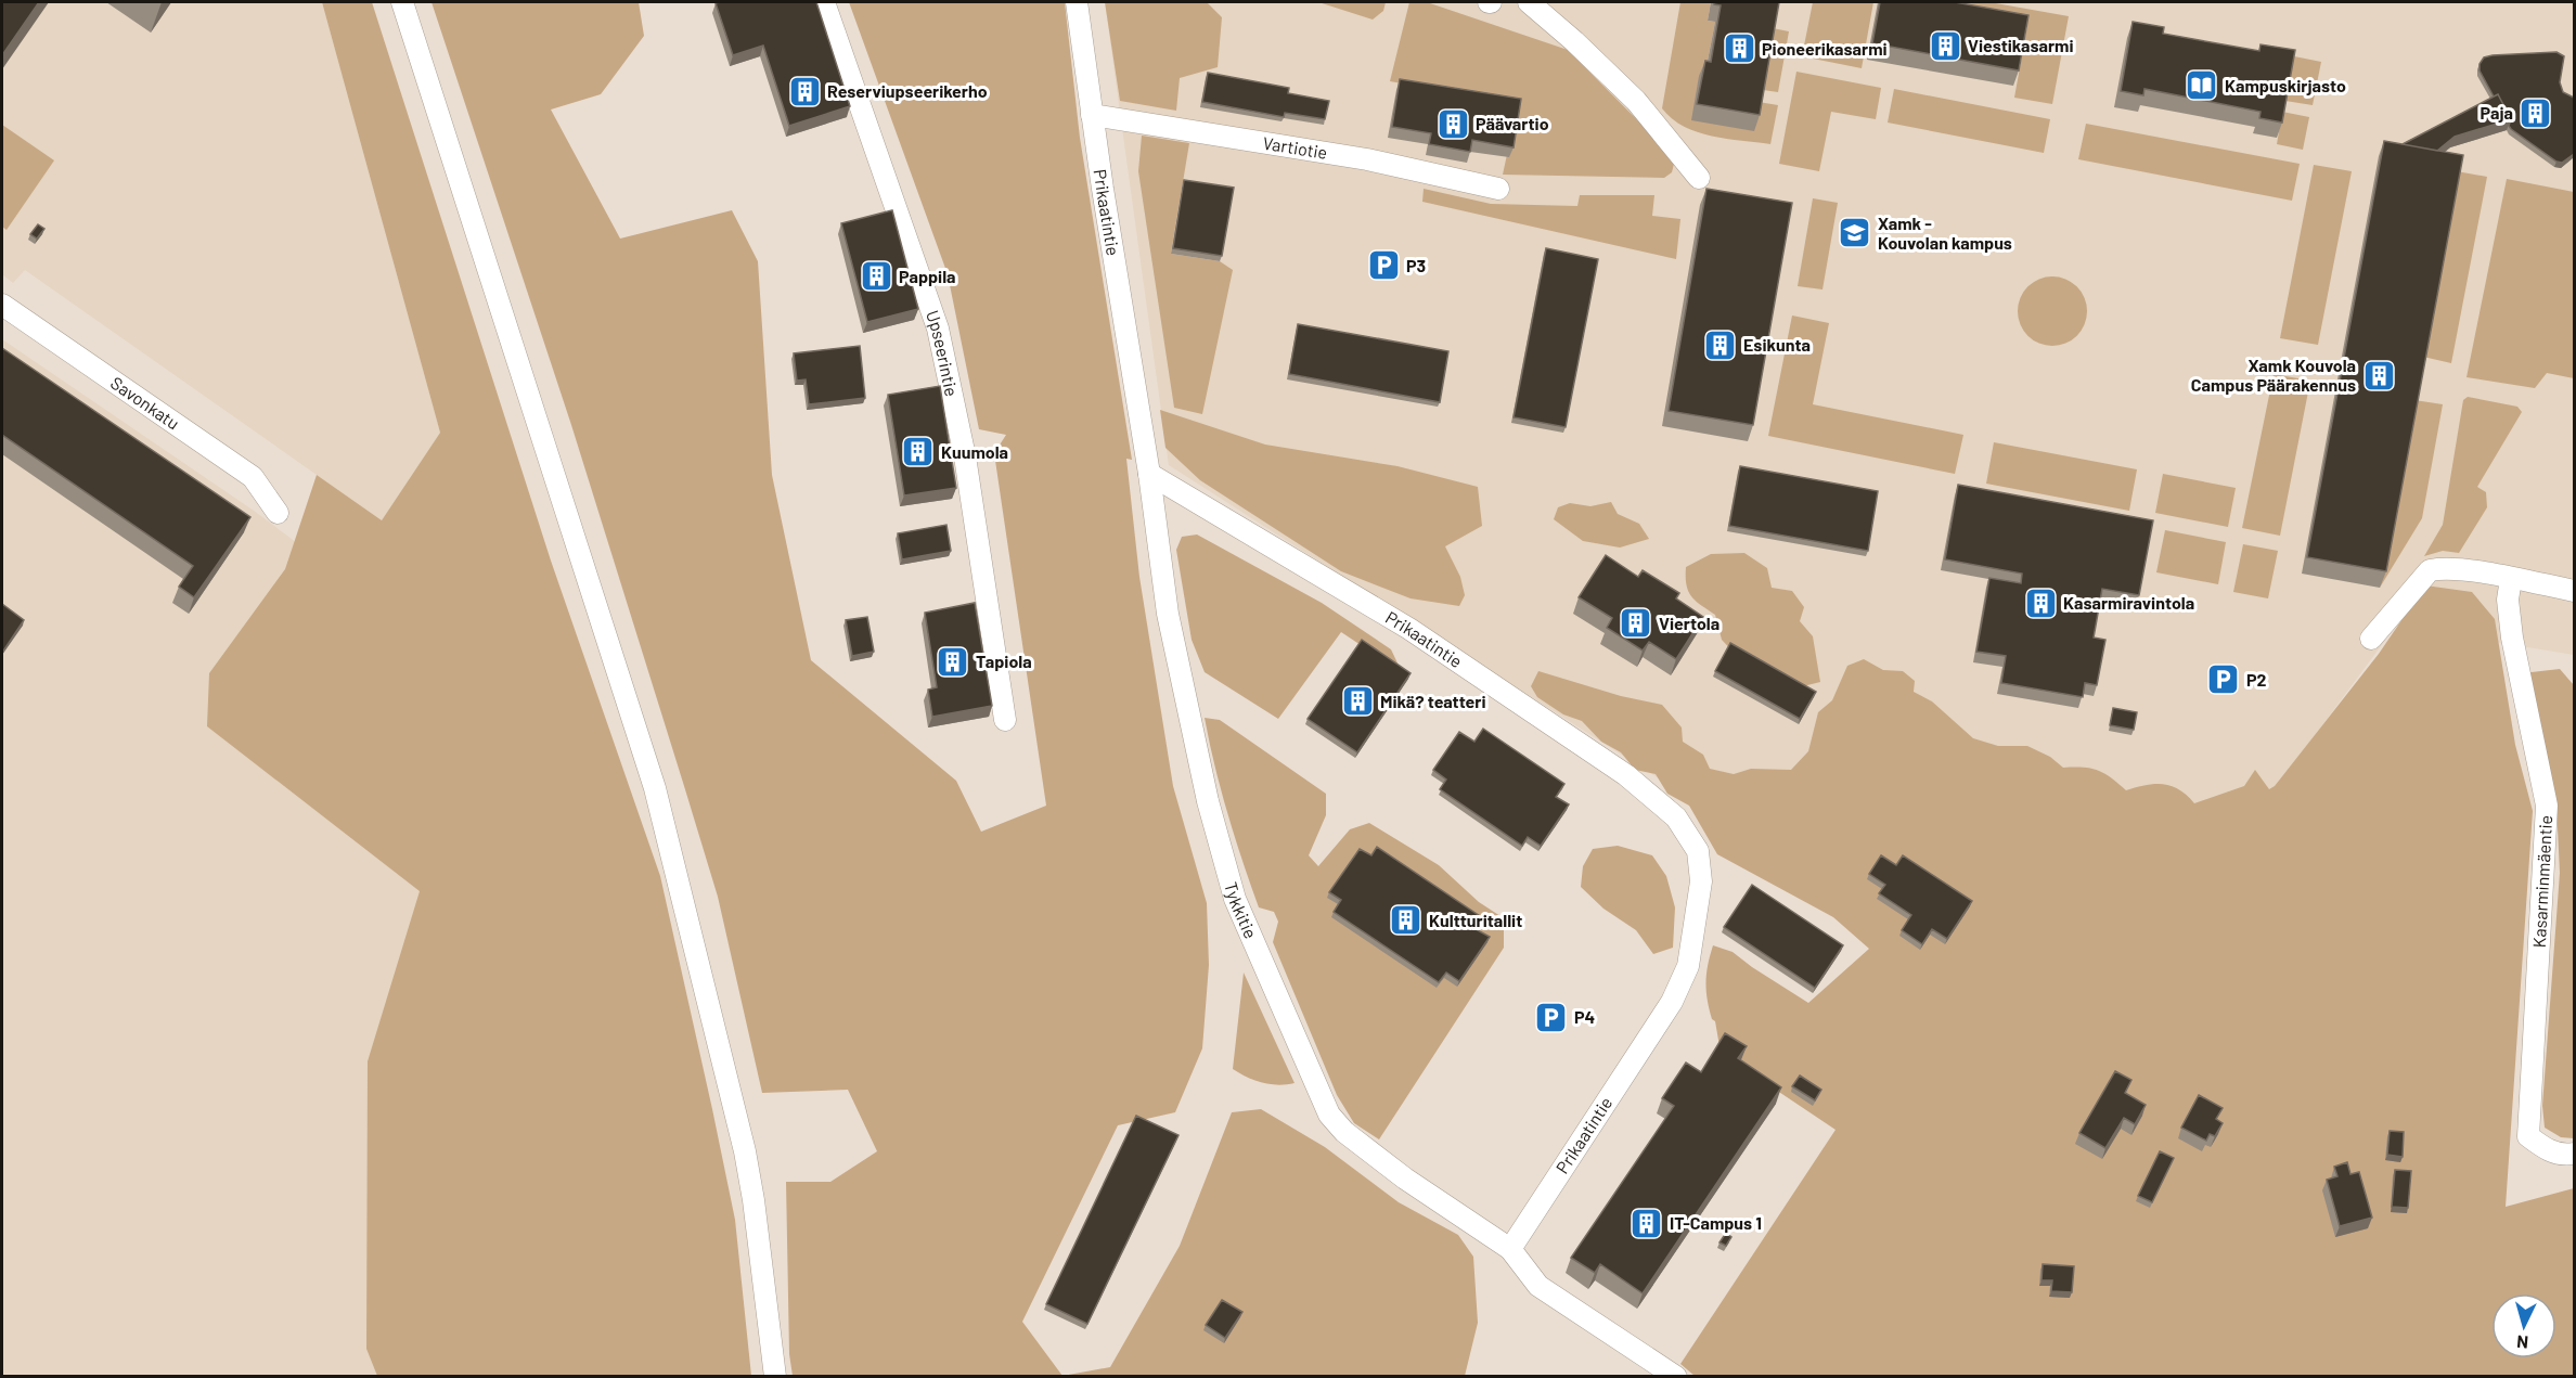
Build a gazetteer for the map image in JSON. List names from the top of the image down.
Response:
{
  "streets": {
    "street": [
      "Vartiotie",
      "Prikaatintie",
      "Upseerintie",
      "Savonkatu",
      "Kasarminmäentie",
      "Tykkitie"
    ]
  },
  "crossings": [
    ["Vartiotie", "Prikaatintie"],
    ["Prikaatintie", "Tykkitie"]
  ],
  "places": {
    "building": [
      "Viestikasarmi",
      "Pioneerikasarmi",
      "Reserviupseerikerho",
      "Paja",
      "Päävartio",
      "Pappila",
      "Esikunta",
      "Xamk Kouvola Campus Päärakennus",
      "Kuumola",
      "Kasarmiravintola",
      "Viertola",
      "Tapiola",
      "Mikä? teatteri",
      "Kultturitallit",
      "IT-Campus 1"
    ],
    "library": ["Kampuskirjasto"],
    "school or university": ["Xamk - Kouvolan kampus"],
    "parking": ["P3", "P2", "P4"]
  },
  "north": "bottom"
}
